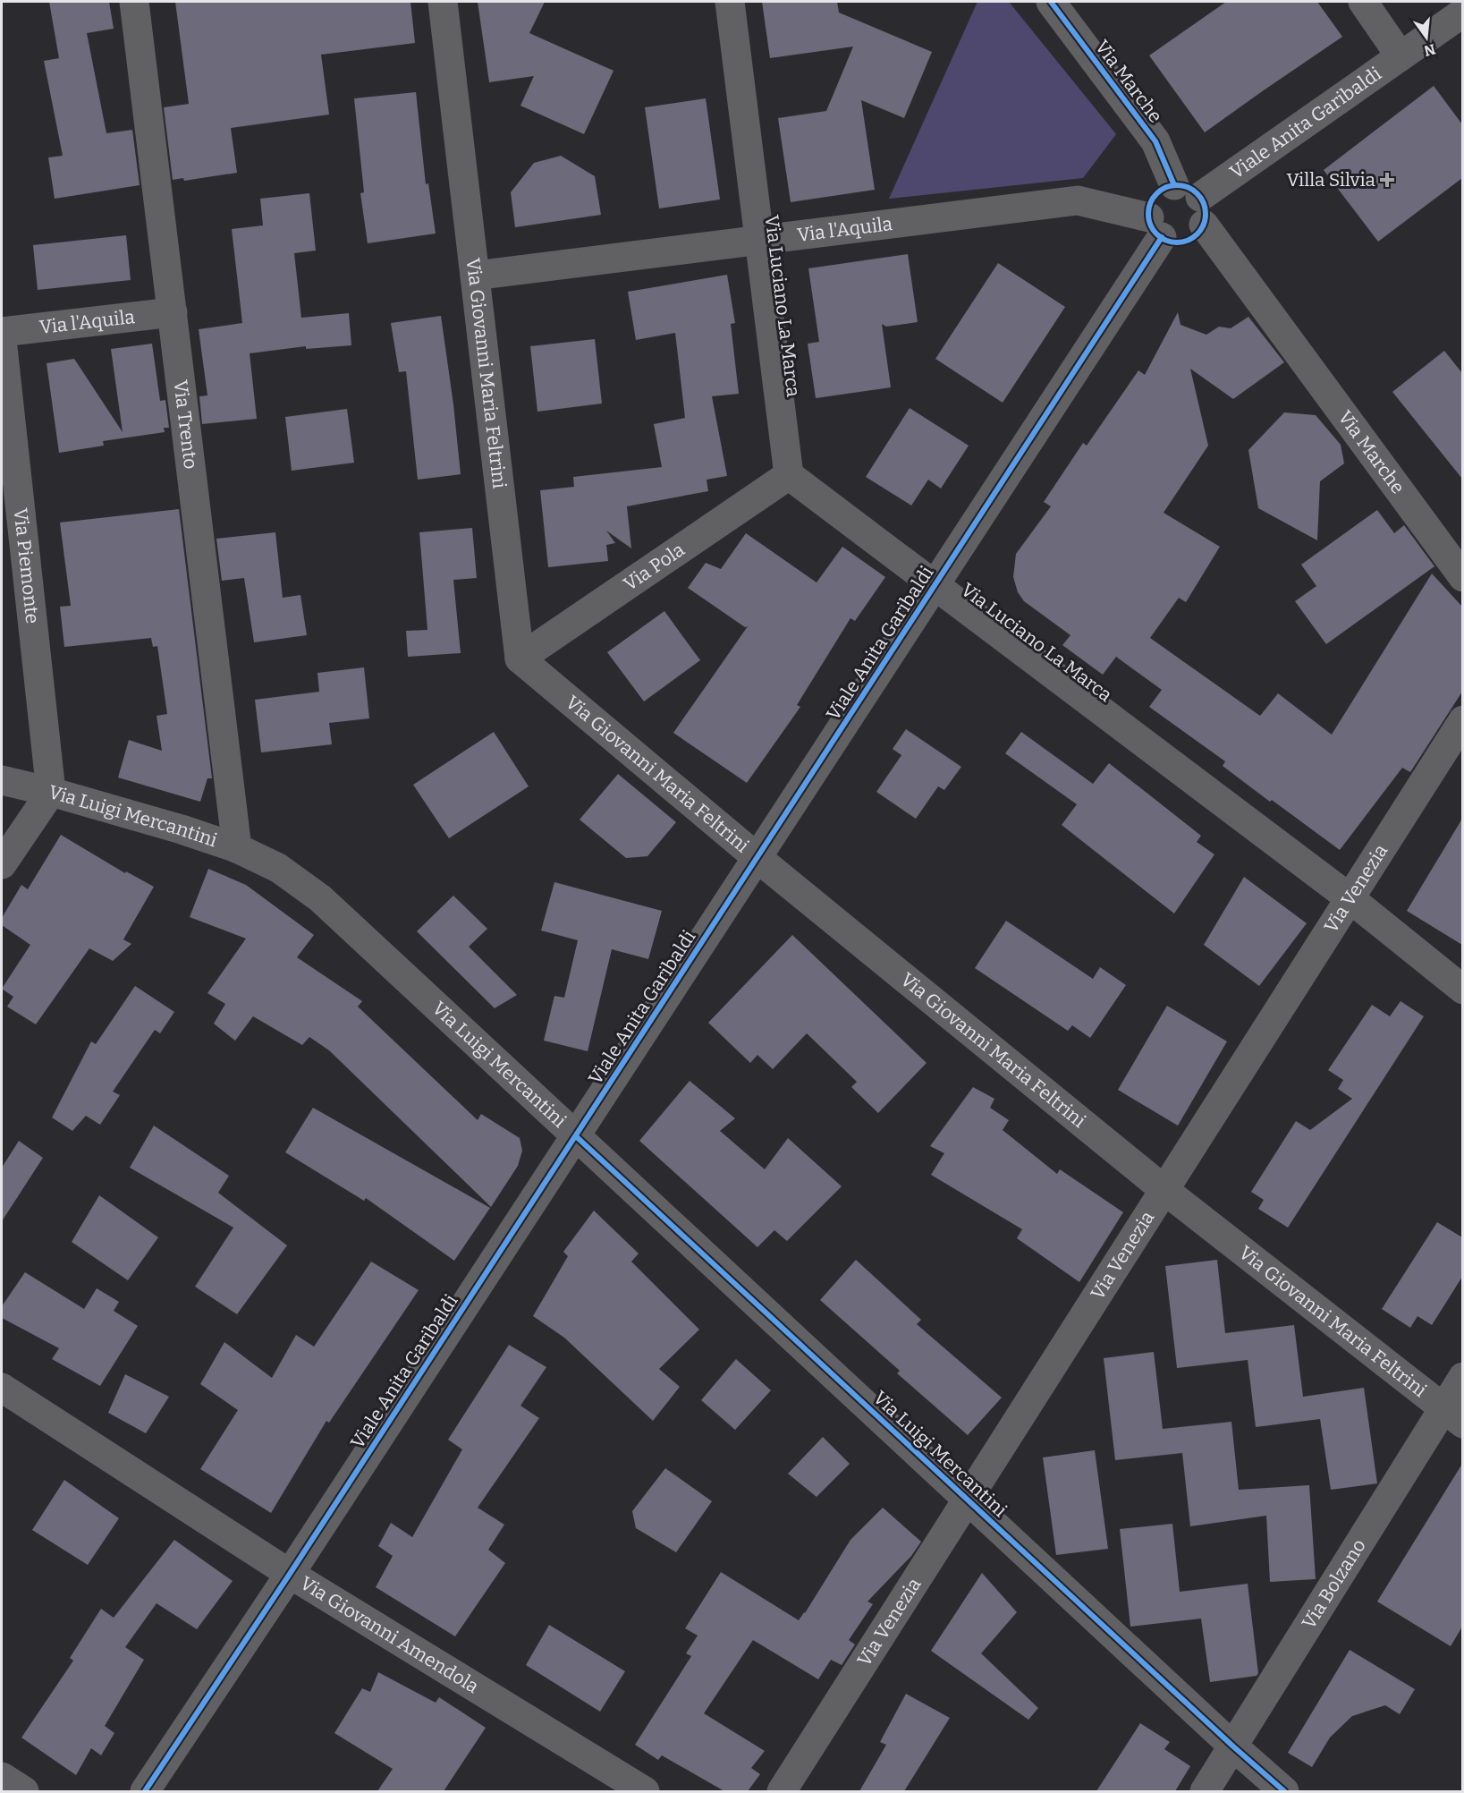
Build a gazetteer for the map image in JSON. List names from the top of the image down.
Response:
{
  "streets": {
    "street": [
      "Via Marche",
      "Viale Anita Garibaldi",
      "Via l'Aquila",
      "Via Luciano La Marca",
      "Via Giovanni Maria Feltrini",
      "Via Trento",
      "Via Piemonte",
      "Via Pola",
      "Via Luigi Mercantini",
      "Via Venezia",
      "Via Bolzano",
      "Via Giovanni Amendola"
    ]
  },
  "crossings": [
    ["Via Marche", "Viale Anita Garibaldi"],
    ["Via Marche", "Via l'Aquila"],
    ["Viale Anita Garibaldi", "Via l'Aquila"],
    ["Viale Anita Garibaldi", "Via Luciano La Marca"],
    ["Viale Anita Garibaldi", "Via Giovanni Maria Feltrini"],
    ["Viale Anita Garibaldi", "Via Luigi Mercantini"],
    ["Viale Anita Garibaldi", "Via Giovanni Amendola"],
    ["Via l'Aquila", "Via Luciano La Marca"],
    ["Via l'Aquila", "Via Giovanni Maria Feltrini"],
    ["Via l'Aquila", "Via Trento"],
    ["Via Luciano La Marca", "Via Pola"],
    ["Via Luciano La Marca", "Via Venezia"],
    ["Via Giovanni Maria Feltrini", "Via Pola"],
    ["Via Giovanni Maria Feltrini", "Via Venezia"],
    ["Via Giovanni Maria Feltrini", "Via Bolzano"],
    ["Via Trento", "Via Luigi Mercantini"],
    ["Via Piemonte", "Via Luigi Mercantini"],
    ["Via Luigi Mercantini", "Via Venezia"],
    ["Via Luigi Mercantini", "Via Bolzano"]
  ],
  "places": {
    "health": ["Villa Silvia"]
  },
  "north": "bottom"
}
